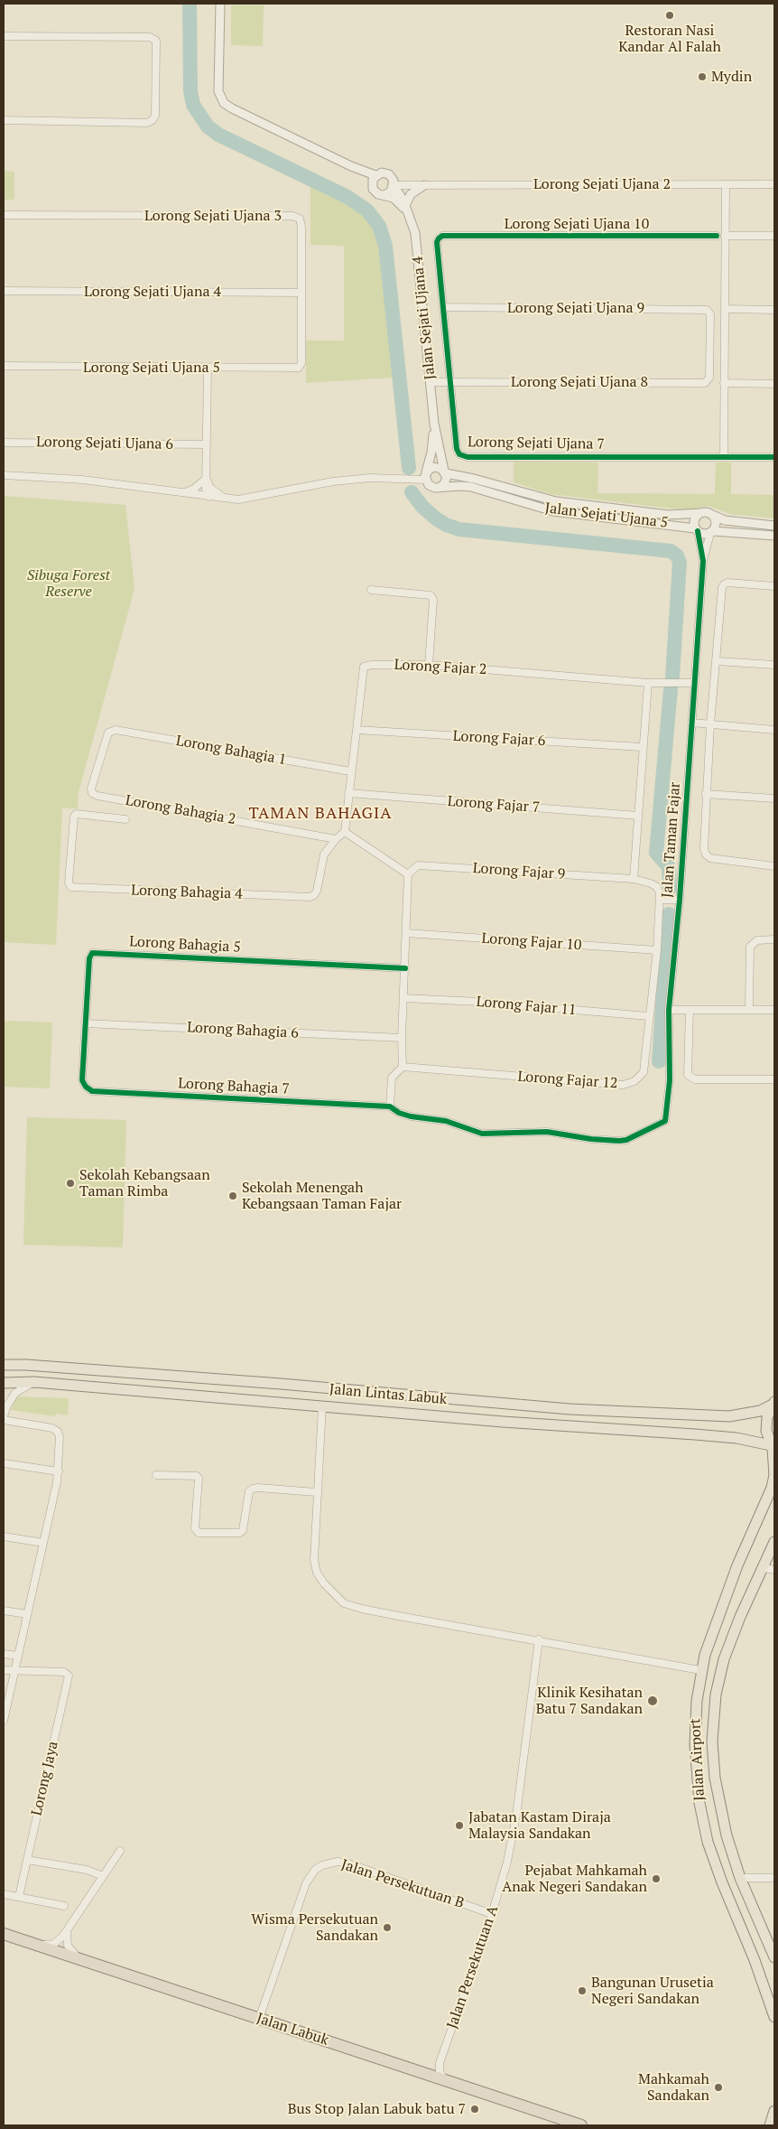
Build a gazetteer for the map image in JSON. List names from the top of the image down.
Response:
{
  "streets": {
    "highway": ["Jalan Labuk"],
    "main road": ["Jalan Lintas Labuk", "Jalan Airport"],
    "street": [
      "Lorong Sejati Ujana 2",
      "Lorong Sejati Ujana 3",
      "Lorong Sejati Ujana 10",
      "Lorong Sejati Ujana 4",
      "Lorong Sejati Ujana 9",
      "Jalan Sejati Ujana 4",
      "Lorong Sejati Ujana 5",
      "Lorong Sejati Ujana 8",
      "Lorong Sejati Ujana 6",
      "Lorong Sejati Ujana 7",
      "Jalan Sejati Ujana 5",
      "Lorong Fajar 2",
      "Lorong Fajar 6",
      "Lorong Bahagia 1",
      "Lorong Fajar 7",
      "Lorong Bahagia 2",
      "Jalan Taman Fajar",
      "Lorong Fajar 9",
      "Lorong Bahagia 4",
      "Lorong Fajar 10",
      "Lorong Bahagia 5",
      "Lorong Fajar 11",
      "Lorong Bahagia 6",
      "Lorong Fajar 12",
      "Lorong Bahagia 7",
      "Lorong Jaya",
      "Jalan Persekutuan B",
      "Jalan Persekutuan A"
    ]
  },
  "crossings": [
    ["Lorong Sejati Ujana 2", "Jalan Sejati Ujana 4"],
    ["Lorong Sejati Ujana 3", "Lorong Sejati Ujana 4"],
    ["Lorong Sejati Ujana 3", "Lorong Sejati Ujana 5"],
    ["Lorong Sejati Ujana 10", "Lorong Sejati Ujana 7"],
    ["Lorong Sejati Ujana 9", "Lorong Sejati Ujana 8"],
    ["Lorong Sejati Ujana 9", "Lorong Sejati Ujana 7"],
    ["Jalan Sejati Ujana 4", "Lorong Sejati Ujana 8"],
    ["Jalan Sejati Ujana 4", "Jalan Sejati Ujana 5"],
    ["Lorong Sejati Ujana 8", "Lorong Sejati Ujana 7"],
    ["Lorong Fajar 2", "Lorong Fajar 6"],
    ["Lorong Fajar 2", "Lorong Bahagia 1"],
    ["Lorong Fajar 2", "Lorong Fajar 7"],
    ["Lorong Fajar 2", "Jalan Taman Fajar"],
    ["Lorong Bahagia 1", "Lorong Bahagia 2"],
    ["Lorong Bahagia 2", "Lorong Bahagia 4"],
    ["Jalan Taman Fajar", "Lorong Bahagia 7"],
    ["Lorong Fajar 10", "Lorong Fajar 12"],
    ["Lorong Bahagia 5", "Lorong Bahagia 6"],
    ["Lorong Bahagia 5", "Lorong Bahagia 7"],
    ["Lorong Fajar 11", "Lorong Fajar 12"],
    ["Jalan Lintas Labuk", "Jalan Airport"],
    ["Jalan Persekutuan B", "Jalan Persekutuan A"],
    ["Jalan Persekutuan B", "Jalan Labuk"],
    ["Jalan Persekutuan A", "Jalan Labuk"]
  ],
  "districts": ["TAMAN BAHAGIA"],
  "parks": ["Sibuga Forest Reserve"],
  "places": [
    "Restoran Nasi Kandar Al Falah",
    "Mydin",
    "Sekolah Kebangsaan Taman Rimba",
    "Sekolah Menengah Kebangsaan Taman Fajar",
    "Klinik Kesihatan Batu 7 Sandakan",
    "Jabatan Kastam Diraja Malaysia Sandakan",
    "Pejabat Mahkamah Anak Negeri Sandakan",
    "Wisma Persekutuan Sandakan",
    "Bangunan Urusetia Negeri Sandakan",
    "Mahkamah Sandakan",
    "Bus Stop Jalan Labuk batu 7"
  ]
}
